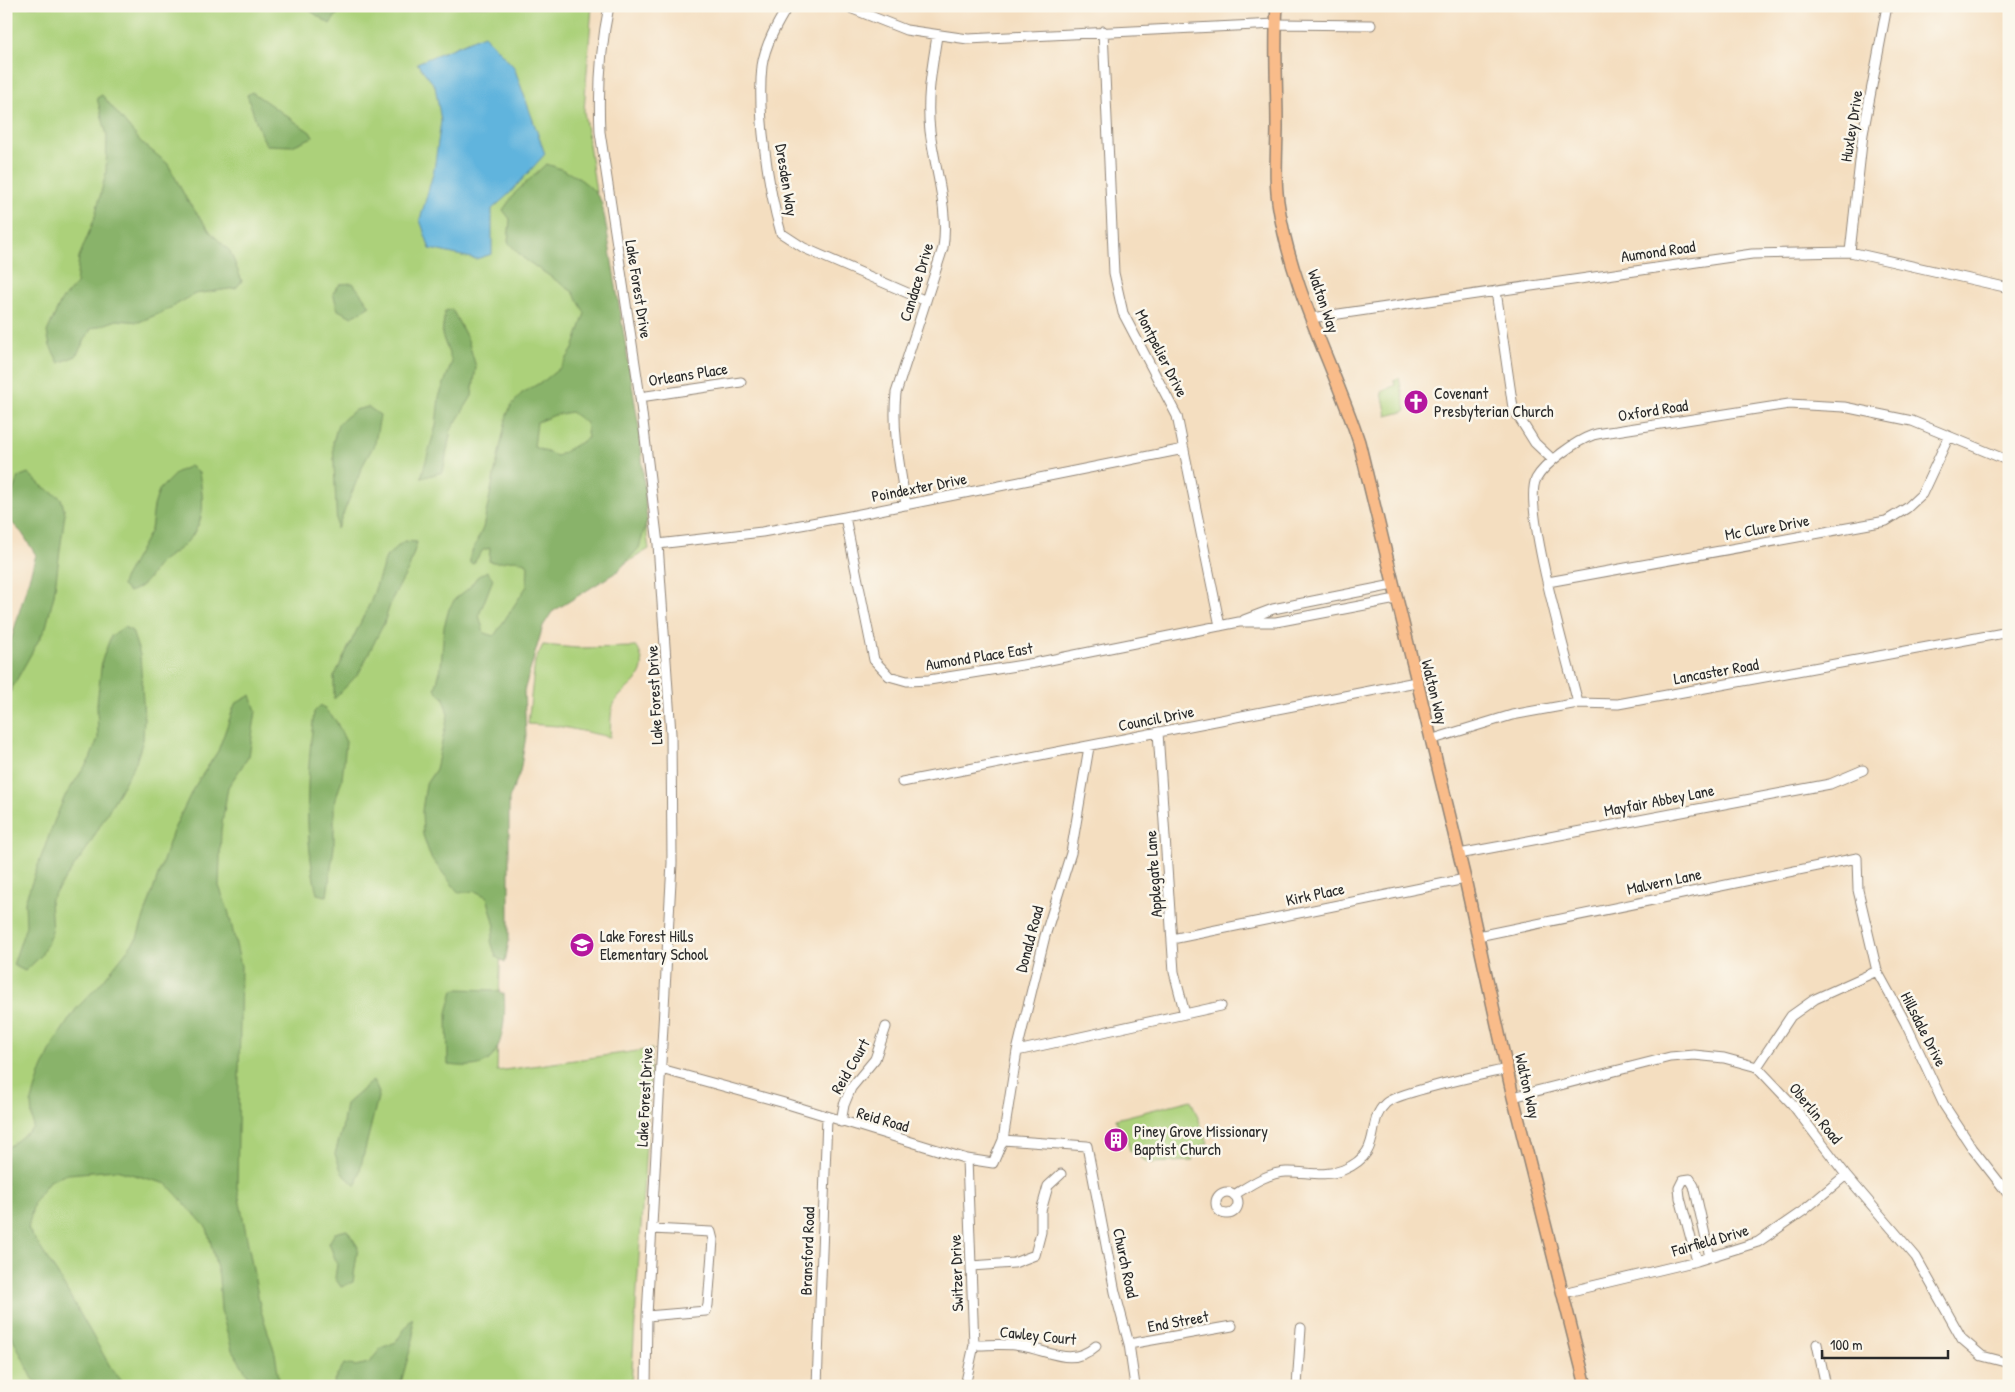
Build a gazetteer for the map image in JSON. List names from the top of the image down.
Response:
{
  "streets": {
    "main road": ["Walton Way"],
    "street": [
      "Huxley Drive",
      "Dresden Way",
      "Aumond Road",
      "Candace Drive",
      "Lake Forest Drive",
      "Montpelier Drive",
      "Orleans Place",
      "Oxford Road",
      "Poindexter Drive",
      "Mc Clure Drive",
      "Aumond Place East",
      "Lancaster Road",
      "Council Drive",
      "Mayfair Abbey Lane",
      "Applegate Lane",
      "Malvern Lane",
      "Kirk Place",
      "Donald Road",
      "Hillsdale Drive",
      "Reid Court",
      "Oberlin Road",
      "Reid Road",
      "Fairfield Drive",
      "Bransford Road",
      "Church Road",
      "Switzer Drive",
      "End Street",
      "Cawley Court"
    ]
  },
  "crossings": [
    ["Huxley Drive", "Aumond Road"],
    ["Dresden Way", "Candace Drive"],
    ["Aumond Road", "Walton Way"],
    ["Candace Drive", "Poindexter Drive"],
    ["Lake Forest Drive", "Orleans Place"],
    ["Lake Forest Drive", "Poindexter Drive"],
    ["Lake Forest Drive", "Reid Road"],
    ["Walton Way", "Aumond Place East"],
    ["Walton Way", "Lancaster Road"],
    ["Walton Way", "Council Drive"],
    ["Walton Way", "Mayfair Abbey Lane"],
    ["Walton Way", "Malvern Lane"],
    ["Walton Way", "Kirk Place"],
    ["Walton Way", "Fairfield Drive"],
    ["Montpelier Drive", "Poindexter Drive"],
    ["Montpelier Drive", "Aumond Place East"],
    ["Oxford Road", "Mc Clure Drive"],
    ["Oxford Road", "Lancaster Road"],
    ["Poindexter Drive", "Aumond Place East"],
    ["Council Drive", "Applegate Lane"],
    ["Council Drive", "Donald Road"],
    ["Applegate Lane", "Kirk Place"],
    ["Malvern Lane", "Hillsdale Drive"],
    ["Donald Road", "Reid Road"],
    ["Donald Road", "Church Road"],
    ["Reid Court", "Reid Road"],
    ["Oberlin Road", "Fairfield Drive"],
    ["Reid Road", "Bransford Road"],
    ["Reid Road", "Church Road"],
    ["Reid Road", "Switzer Drive"],
    ["Church Road", "End Street"],
    ["Switzer Drive", "Cawley Court"]
  ],
  "places": {
    "church": ["Covenant Presbyterian Church"],
    "school or university": ["Lake Forest Hills Elementary School"],
    "building": ["Piney Grove Missionary Baptist Church"]
  },
  "scale_bar": "100 m"
}
